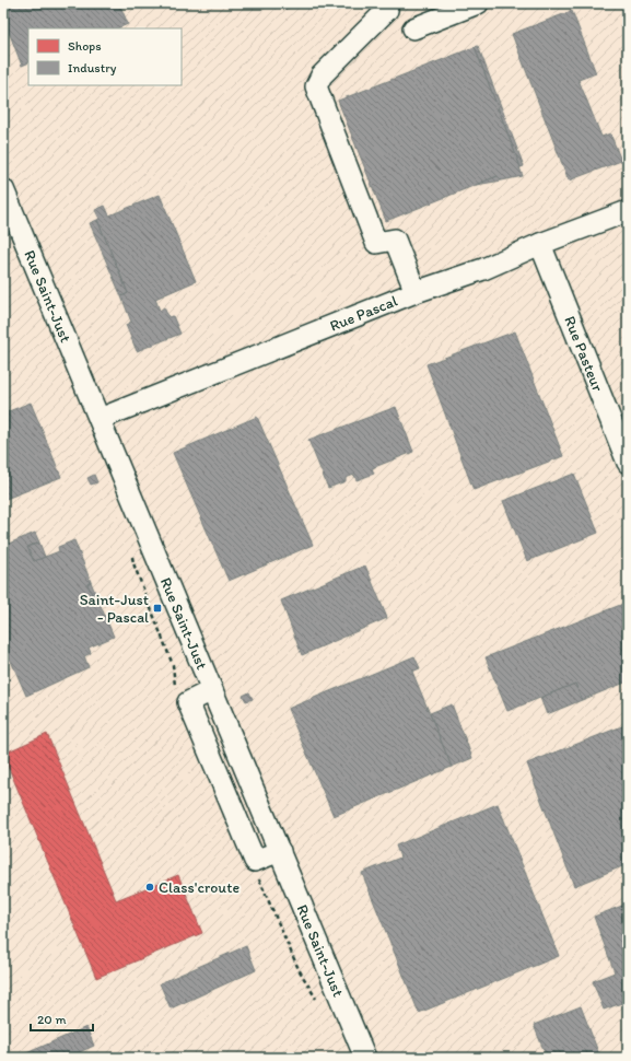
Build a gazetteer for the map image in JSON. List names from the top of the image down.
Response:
{
  "streets": {
    "street": ["Rue Saint-Just", "Rue Pascal", "Rue Pasteur"]
  },
  "crossings": [
    ["Rue Saint-Just", "Rue Pascal"],
    ["Rue Pascal", "Rue Pasteur"]
  ],
  "places": {
    "transit": ["Saint-Just - Pascal"],
    "other": ["Class'croute"]
  },
  "legend": ["Shops", "Industry"],
  "scale_bar": "20 m"
}
